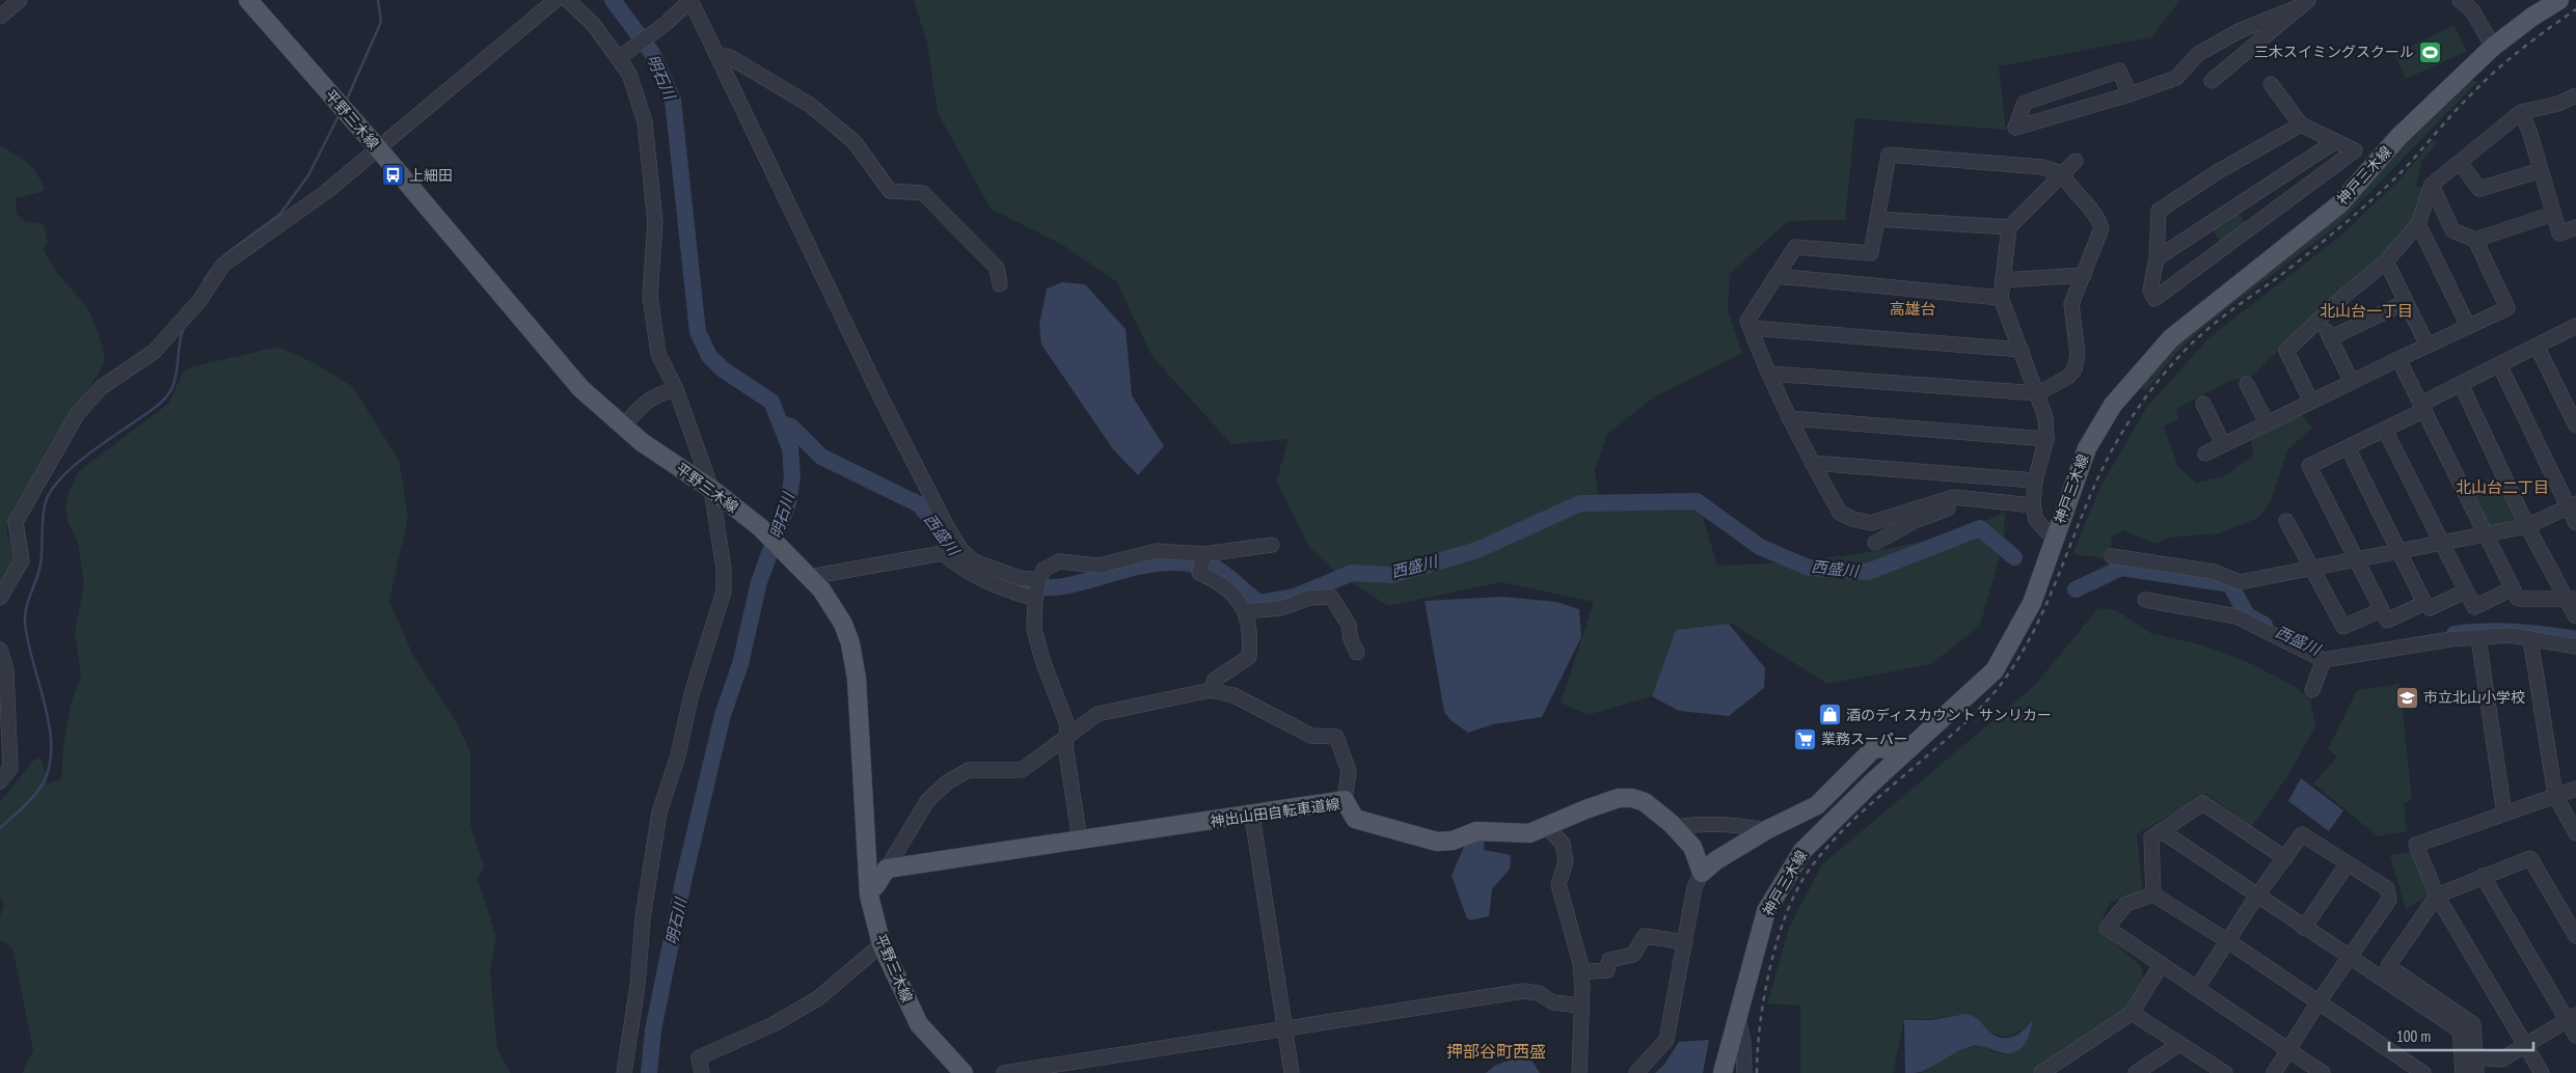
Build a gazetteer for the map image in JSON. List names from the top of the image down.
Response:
{
  "streets": {
    "main road": ["平野三木線", "神戸三木線", "神出山田自転車道線"]
  },
  "districts": [
    "高雄台",
    "北山台一丁目",
    "北山台二丁目",
    "押部谷町西盛"
  ],
  "water": ["明石川", "西盛川"],
  "places": {
    "sports": ["三木スイミングスクール"],
    "bus stop": ["上細田"],
    "school or university": ["市立北山小学校"],
    "shop": ["酒のディスカウント サンリカー"],
    "supermarket": ["業務スーパー"]
  },
  "scale_bar": "100 m"
}
